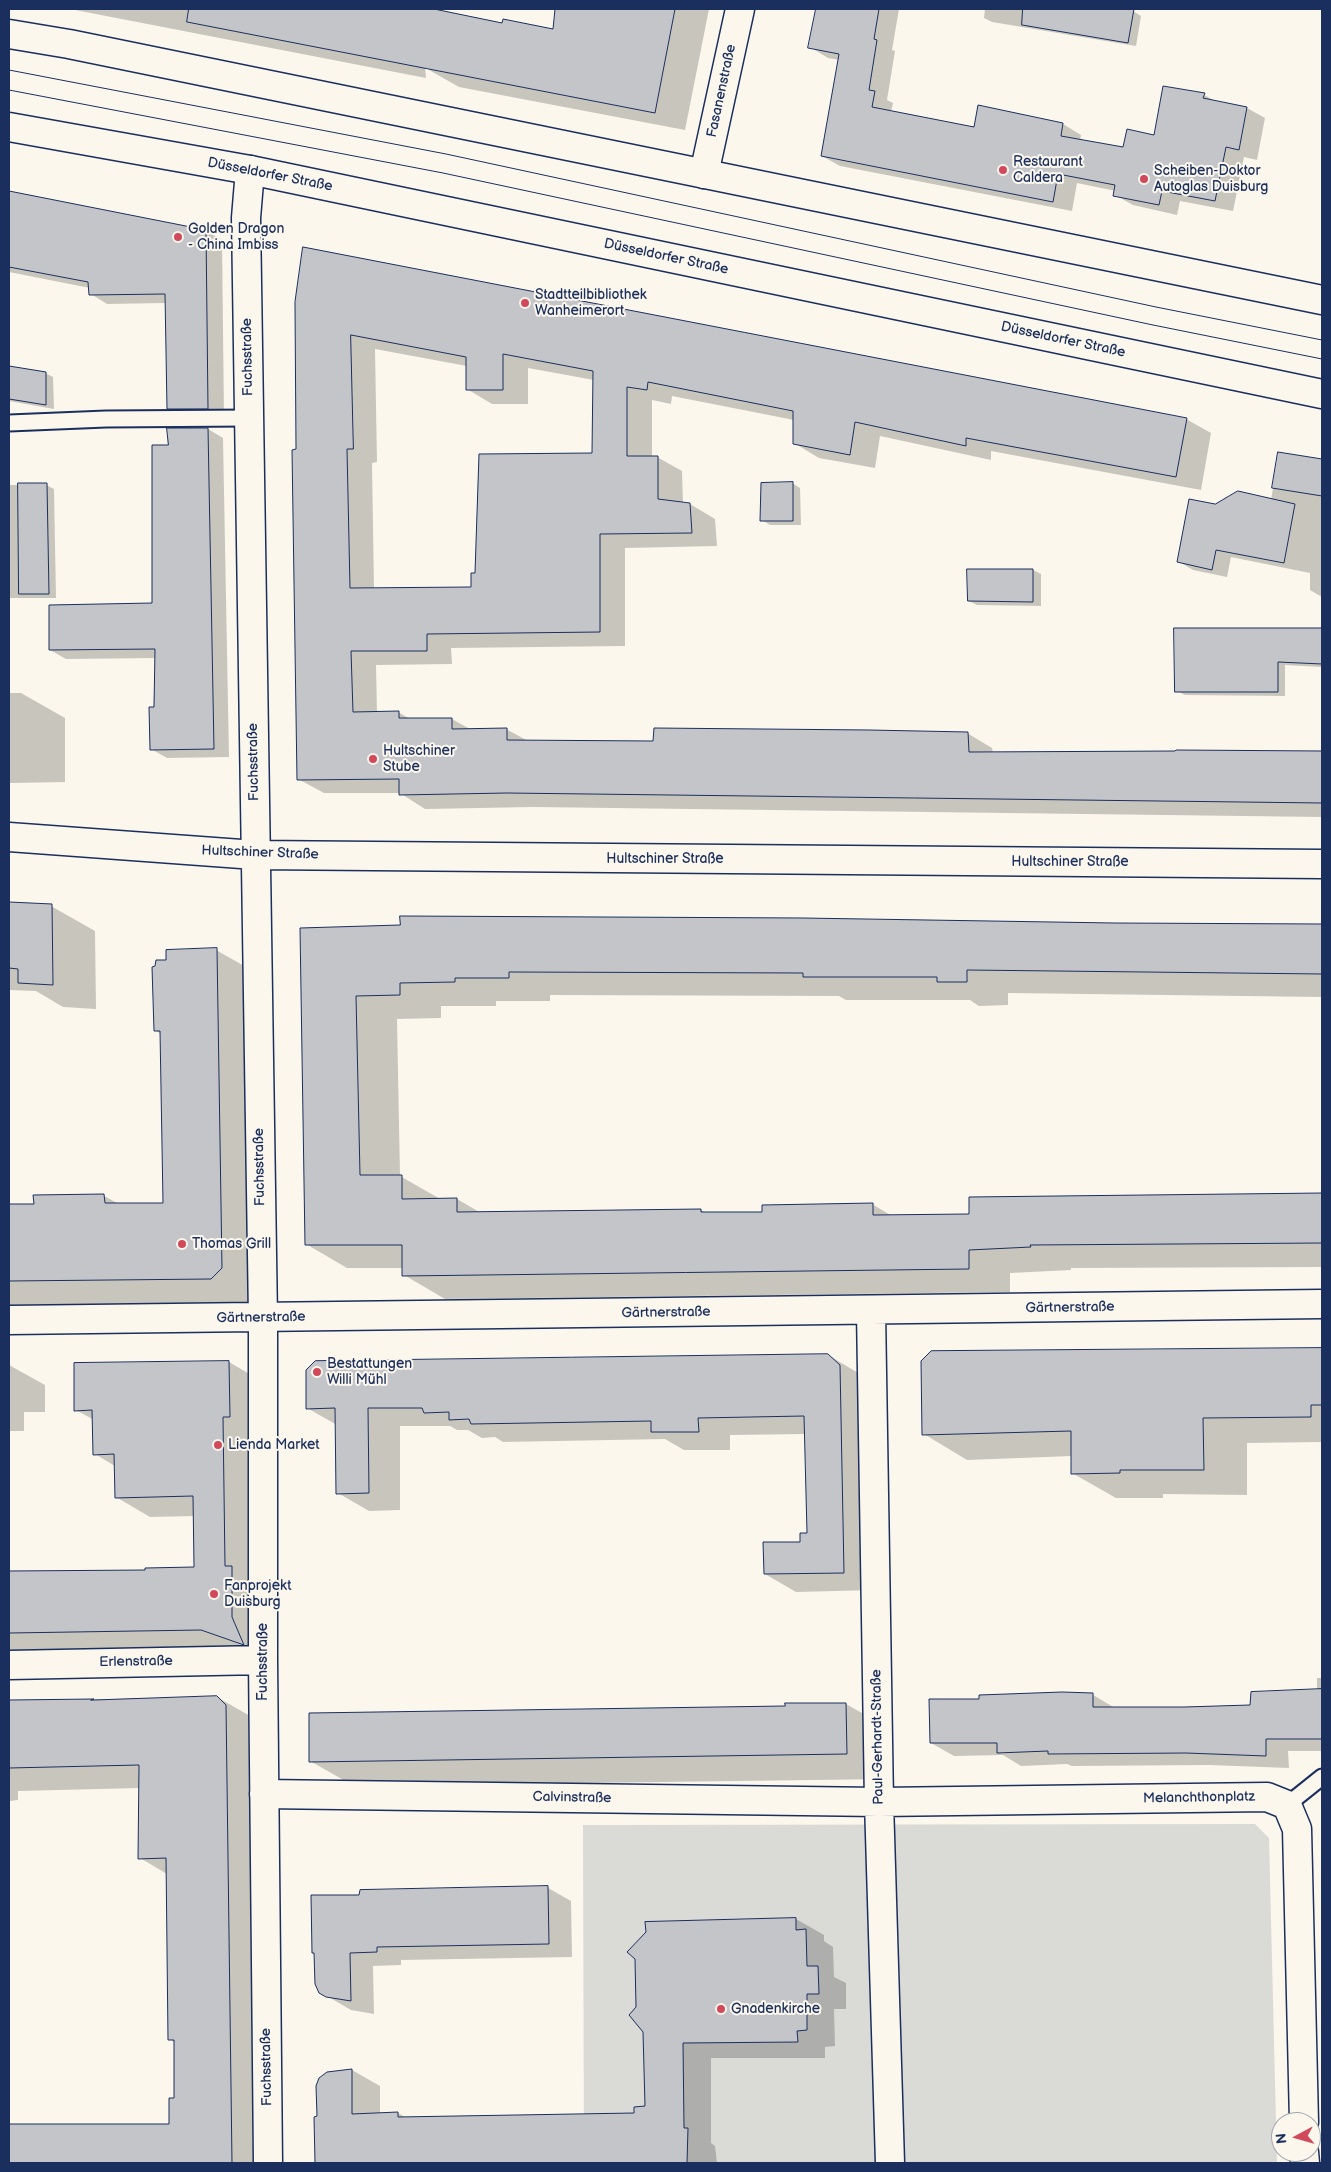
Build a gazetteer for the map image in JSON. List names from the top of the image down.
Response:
{
  "streets": {
    "street": [
      "Fasanenstraße",
      "Düsseldorfer Straße",
      "Fuchsstraße",
      "Hultschiner Straße",
      "Gärtnerstraße",
      "Erlenstraße",
      "Paul-Gerhardt-Straße",
      "Calvinstraße",
      "Melanchthonplatz"
    ]
  },
  "crossings": [
    ["Düsseldorfer Straße", "Fuchsstraße"],
    ["Fuchsstraße", "Hultschiner Straße"],
    ["Fuchsstraße", "Gärtnerstraße"],
    ["Fuchsstraße", "Erlenstraße"],
    ["Fuchsstraße", "Calvinstraße"],
    ["Gärtnerstraße", "Paul-Gerhardt-Straße"],
    ["Paul-Gerhardt-Straße", "Calvinstraße"],
    ["Paul-Gerhardt-Straße", "Melanchthonplatz"],
    ["Calvinstraße", "Melanchthonplatz"]
  ],
  "places": [
    "Restaurant Caldera",
    "Scheiben-Doktor Autoglas Duisburg",
    "Golden Dragon - China Imbiss",
    "Stadtteilbibliothek Wanheimerort",
    "Hultschiner Stube",
    "Thomas Grill",
    "Bestattungen Willi Mühl",
    "Lienda Market",
    "Fanprojekt Duisburg",
    "Gnadenkirche"
  ],
  "north": "left"
}
